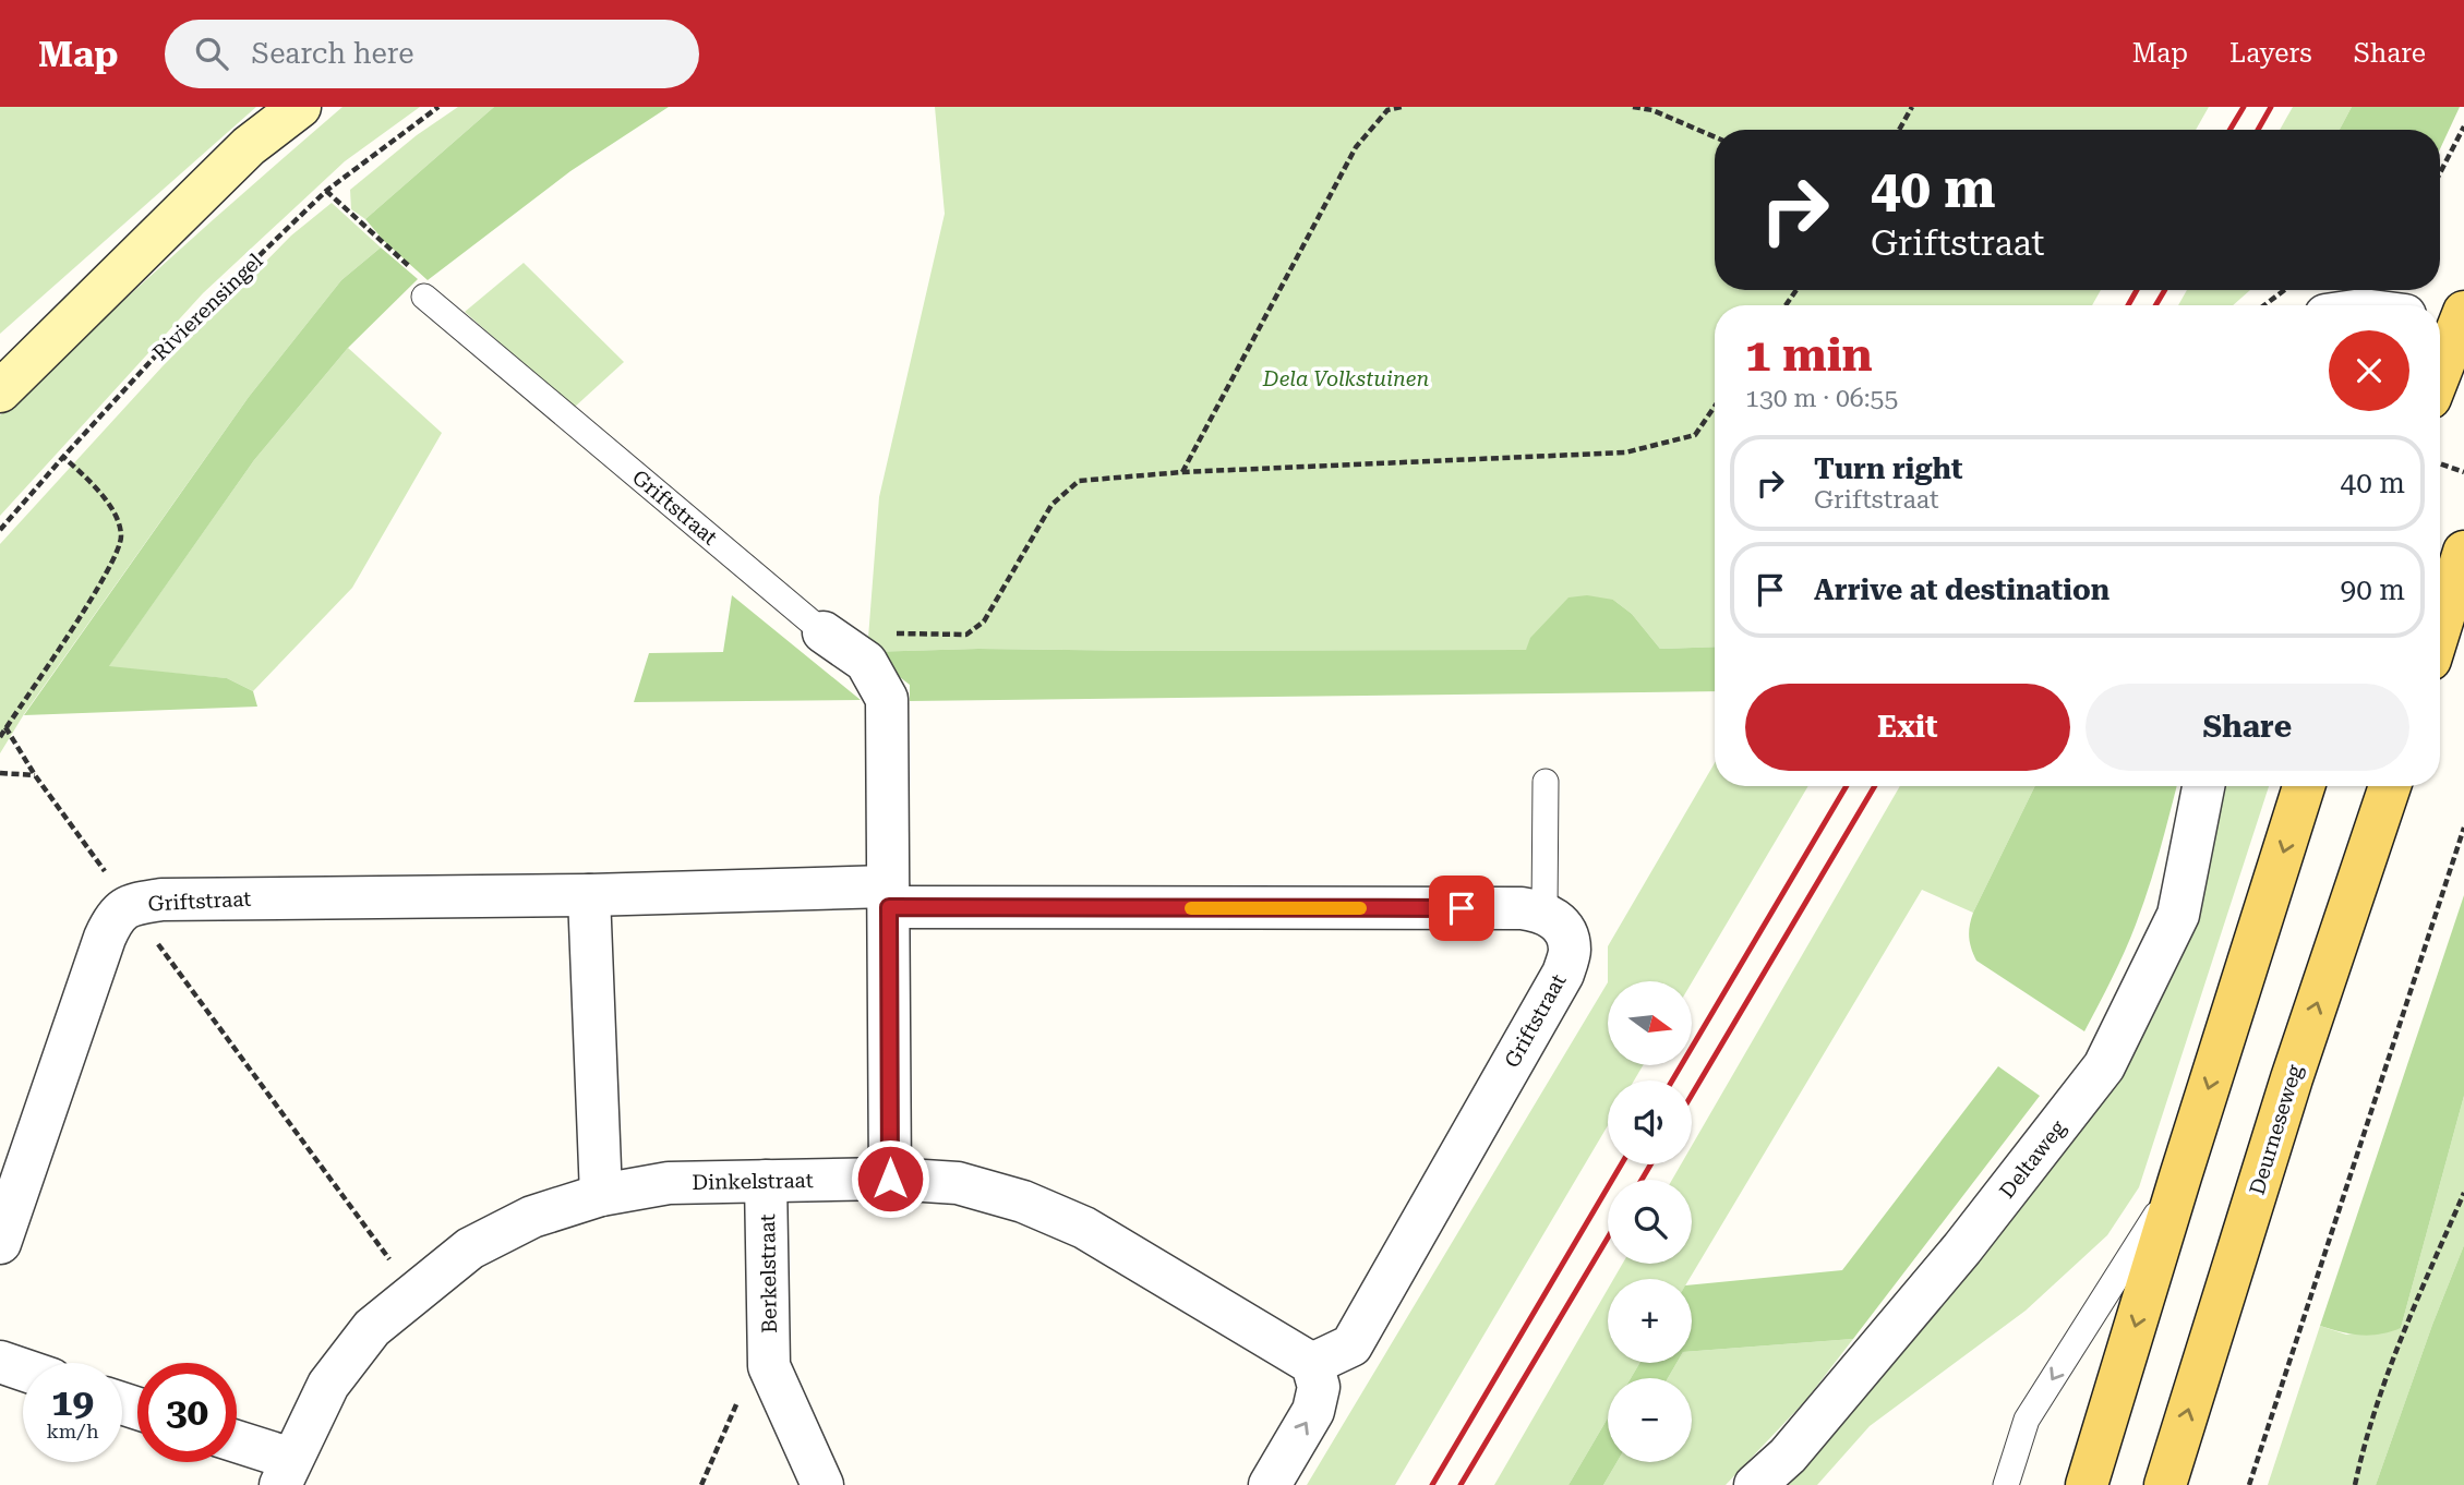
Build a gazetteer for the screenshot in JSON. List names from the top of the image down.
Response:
{
  "streets": {
    "main road": ["Deurneseweg"],
    "street": [
      "Griftstraat",
      "Deltaweg",
      "Dinkelstraat",
      "Berkelstraat"
    ],
    "path": ["Rivierensingel"]
  },
  "crossings": [
    ["Griftstraat", "Dinkelstraat"],
    ["Dinkelstraat", "Berkelstraat"]
  ],
  "parks": ["Dela Volkstuinen"],
  "north": "right",
  "page": {
    "header": "Map",
    "search": "Search here",
    "nav": ["Map", "Layers", "Share"],
    "turn": ["40 m", "Griftstraat"],
    "heading": ["1 min", "130 m · 06:55"],
    "list": [
      {
        "name": "Turn right",
        "note": "Griftstraat",
        "value": "40 m"
      },
      {
        "name": "Arrive at destination",
        "value": "90 m"
      }
    ],
    "buttons": ["Exit", "Share"],
    "map_buttons": ["+", "−"],
    "speed": "19 km/h",
    "limit": "30"
  }
}
